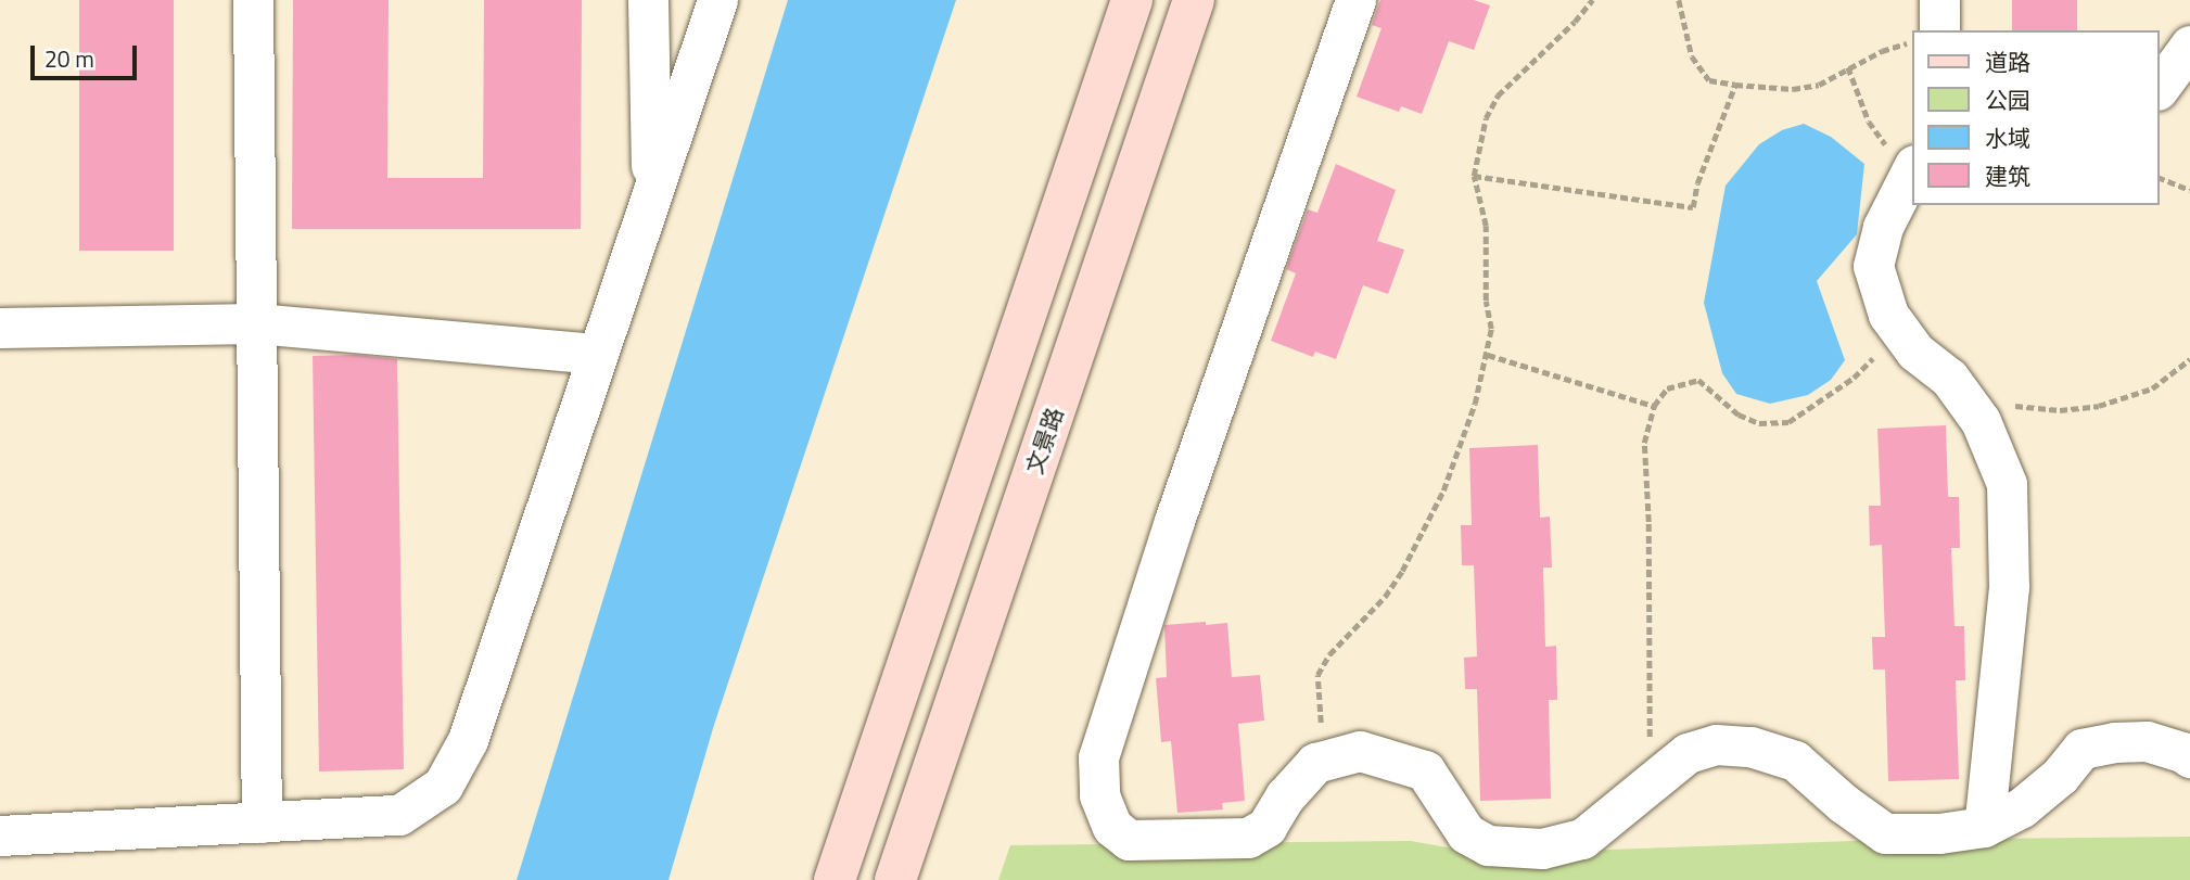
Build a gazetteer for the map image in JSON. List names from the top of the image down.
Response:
{
  "streets": {
    "main road": ["文景路"]
  },
  "legend": [
    "道路",
    "公园",
    "水域",
    "建筑"
  ],
  "scale_bar": "20 m"
}
